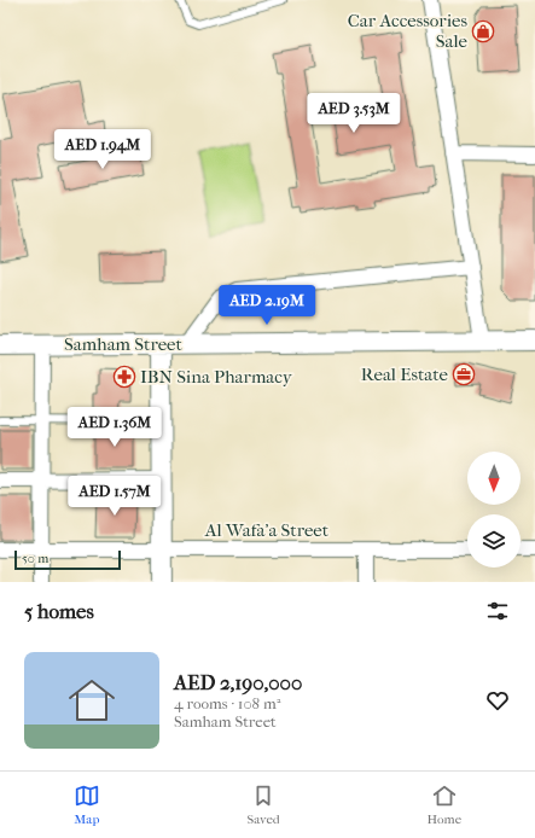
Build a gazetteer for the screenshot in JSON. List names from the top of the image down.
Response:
{
  "streets": {
    "street": ["Samham Street", "Al Wafa'a Street"]
  },
  "places": {
    "shop": ["Car Accessories Sale"],
    "office": ["Real Estate"],
    "pharmacy": ["IBN Sina Pharmacy"]
  },
  "scale_bar": "50 m",
  "north": "bottom",
  "page": {
    "price": [
      "AED 3.53M",
      "AED 1.94M",
      "AED 2.19M",
      "AED 1.36M",
      "AED 1.57M"
    ],
    "scale": "50 m",
    "heading": "5 homes",
    "list": [
      {
        "name": "AED 2,190,000",
        "note": "4 rooms · 108 m² · Samham Street"
      }
    ],
    "tabs": ["Map", "Saved", "Home"]
  }
}
